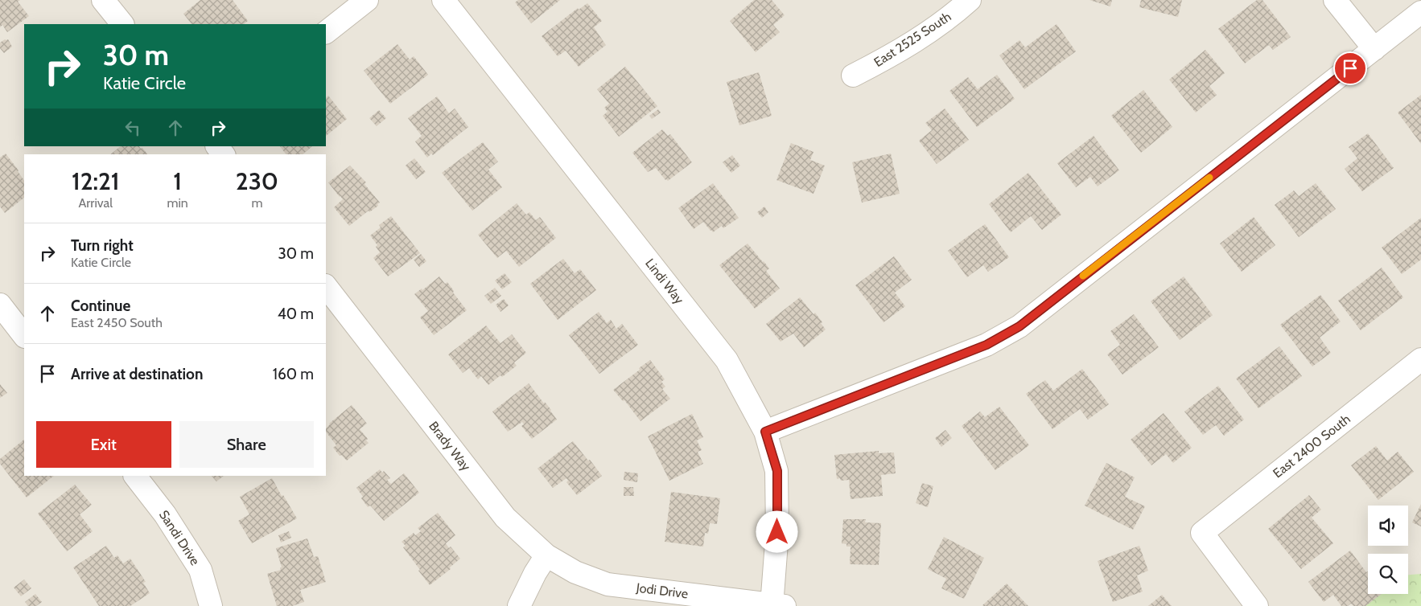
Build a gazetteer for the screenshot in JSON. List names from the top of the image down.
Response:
{
  "streets": {
    "street": [
      "East 2525 South",
      "Lindi Way",
      "Brady Way",
      "East 2400 South",
      "Sandi Drive",
      "Jodi Drive"
    ]
  },
  "crossings": [
    ["Lindi Way", "Jodi Drive"],
    ["Brady Way", "Jodi Drive"]
  ],
  "page": {
    "turn": ["30 m", "Katie Circle"],
    "eta": [
      "12:21",
      "Arrival",
      "1",
      "min",
      "230",
      "m"
    ],
    "list": [
      {
        "name": "Turn right",
        "note": "Katie Circle",
        "value": "30 m"
      },
      {
        "name": "Continue",
        "note": "East 2450 South",
        "value": "40 m"
      },
      {
        "name": "Arrive at destination",
        "value": "160 m"
      }
    ],
    "buttons": ["Exit", "Share"]
  }
}
